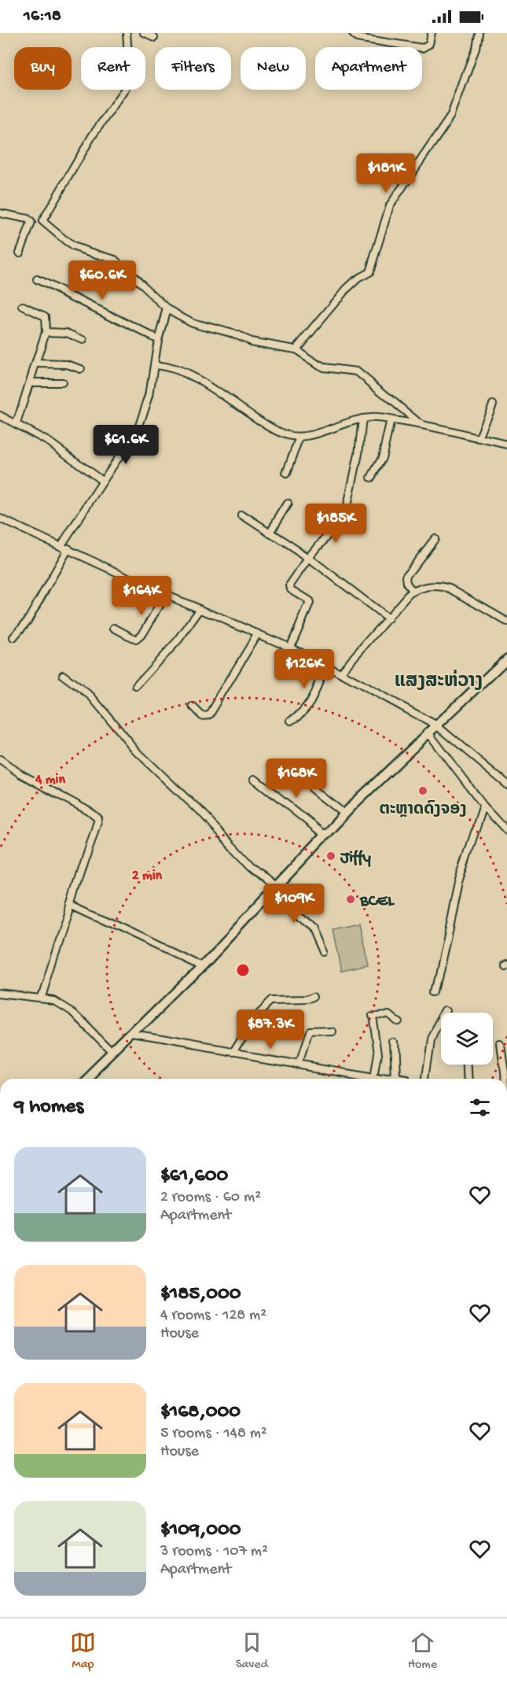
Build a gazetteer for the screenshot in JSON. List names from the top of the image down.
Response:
{
  "districts": ["ແສງສະຫ່ວາງ"],
  "places": ["ຕະຫຼາດດົງຈອງ", "Jiffy", "BCEL"],
  "page": {
    "status": "16:18",
    "chip": [
      "Buy",
      "Rent",
      "Filters",
      "New",
      "Apartment"
    ],
    "price": [
      "$181K",
      "$60.6K",
      "$61.6K",
      "$185K",
      "$164K",
      "$126K",
      "$168K",
      "$109K",
      "$87.3K"
    ],
    "heading": "9 homes",
    "list": [
      {
        "name": "$61,600",
        "note": "2 rooms · 60 m² · Apartment"
      },
      {
        "name": "$185,000",
        "note": "4 rooms · 128 m² · House"
      },
      {
        "name": "$168,000",
        "note": "5 rooms · 148 m² · House"
      },
      {
        "name": "$109,000",
        "note": "3 rooms · 107 m² · Apartment"
      }
    ],
    "tabs": ["Map", "Saved", "Home"]
  },
  "rings": ["4 min", "2 min"]
}
